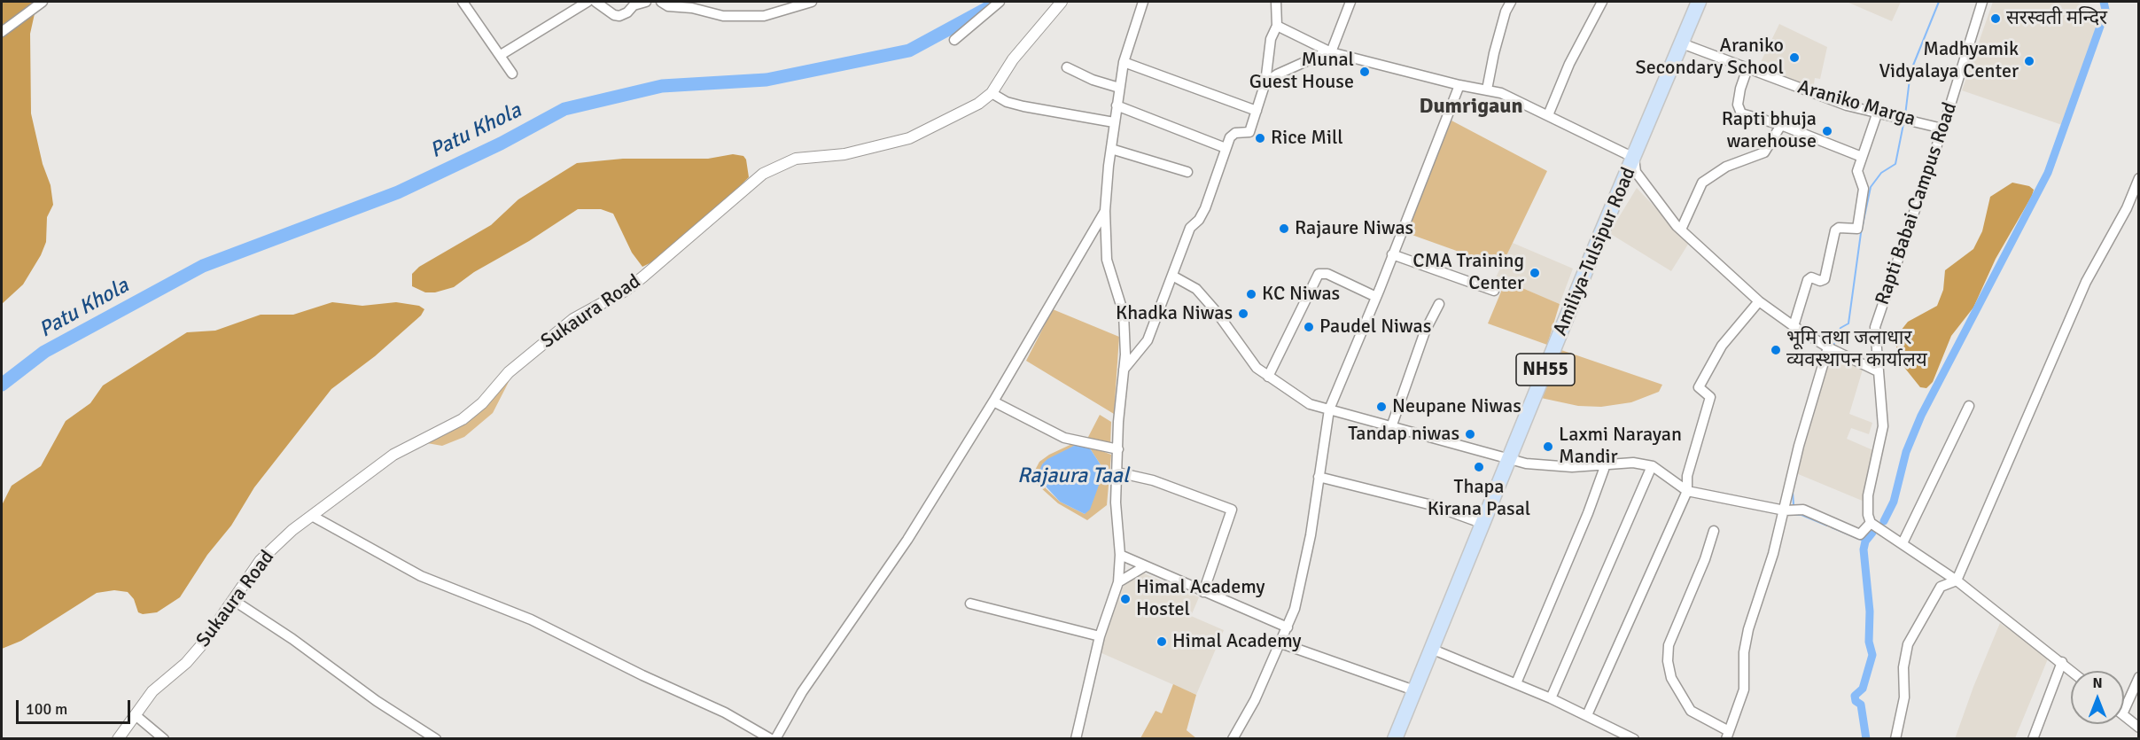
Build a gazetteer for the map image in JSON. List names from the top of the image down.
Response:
{
  "streets": {
    "main road": ["Amiliya-Tulsipur Road", "NH55"],
    "street": ["Araniko Marga", "Rapti Babai Campus Road", "Sukaura Road"]
  },
  "crossings": [
    ["Araniko Marga", "Rapti Babai Campus Road"],
    ["Araniko Marga", "Amiliya-Tulsipur Road"]
  ],
  "districts": ["Dumrigaun"],
  "water": ["Patu Khola", "Rajaura Taal"],
  "places": [
    "सरस्वती मन्दिर",
    "Araniko Secondary School",
    "Madhyamik Vidyalaya Center",
    "Munal Guest House",
    "Rapti bhuja warehouse",
    "Rice Mill",
    "Rajaure Niwas",
    "CMA Training Center",
    "KC Niwas",
    "Khadka Niwas",
    "Paudel Niwas",
    "भूमि तथा जलाधार व्यवस्थापन कार्यालय",
    "Neupane Niwas",
    "Tandap niwas",
    "Laxmi Narayan Mandir",
    "Thapa Kirana Pasal",
    "Himal Academy Hostel",
    "Himal Academy"
  ],
  "scale_bar": "100 m",
  "north": "top"
}
